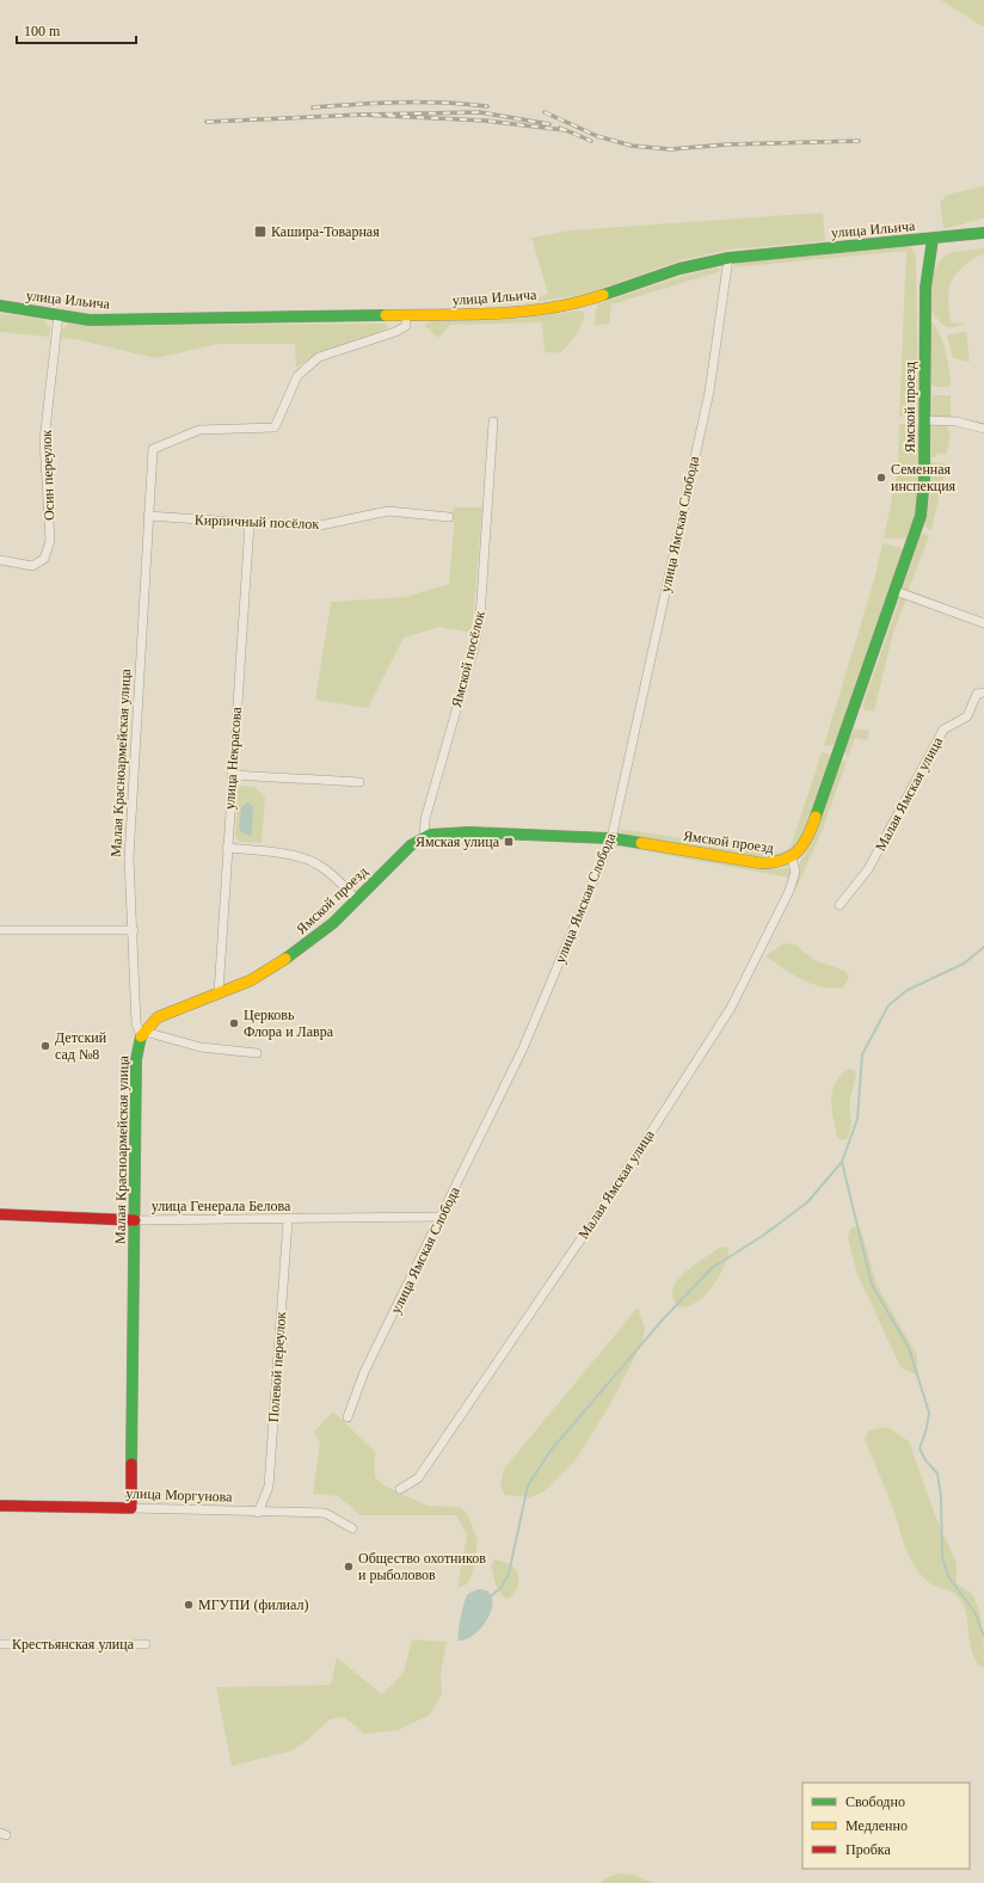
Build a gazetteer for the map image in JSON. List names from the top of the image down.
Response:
{
  "streets": {
    "main road": [
      "улица Ильича",
      "Ямской проезд",
      "Малая Красноармейская улица",
      "улица Генерала Белова",
      "улица Моргунова"
    ],
    "street": [
      "Осин переулок",
      "Кирпичный посёлок",
      "улица Ямская Слобода",
      "Ямской посёлок",
      "улица Некрасова",
      "Малая Ямская улица",
      "Полевой переулок",
      "Крестьянская улица"
    ]
  },
  "crossings": [
    ["улица Ильича", "Ямской проезд"],
    ["улица Ильича", "Осин переулок"],
    ["улица Ильича", "улица Ямская Слобода"],
    ["улица Ильича", "Малая Красноармейская улица"],
    ["Ямской проезд", "улица Ямская Слобода"],
    ["Ямской проезд", "Ямской посёлок"],
    ["Ямской проезд", "улица Некрасова"],
    ["Ямской проезд", "Малая Красноармейская улица"],
    ["Ямской проезд", "Малая Ямская улица"],
    ["Кирпичный посёлок", "улица Некрасова"],
    ["Кирпичный посёлок", "Малая Красноармейская улица"],
    ["улица Ямская Слобода", "улица Генерала Белова"],
    ["Малая Красноармейская улица", "улица Генерала Белова"],
    ["Малая Красноармейская улица", "улица Моргунова"],
    ["улица Генерала Белова", "Полевой переулок"],
    ["Полевой переулок", "улица Моргунова"]
  ],
  "places": {
    "transit": ["Кашира-Товарная", "Ямская улица"],
    "other": [
      "Семенная инспекция",
      "Церковь Флора и Лавра",
      "Детский сад №8",
      "Общество охотников и рыболовов",
      "МГУПИ (филиал)"
    ]
  },
  "legend": ["Свободно", "Медленно", "Пробка"],
  "scale_bar": "100 m"
}
